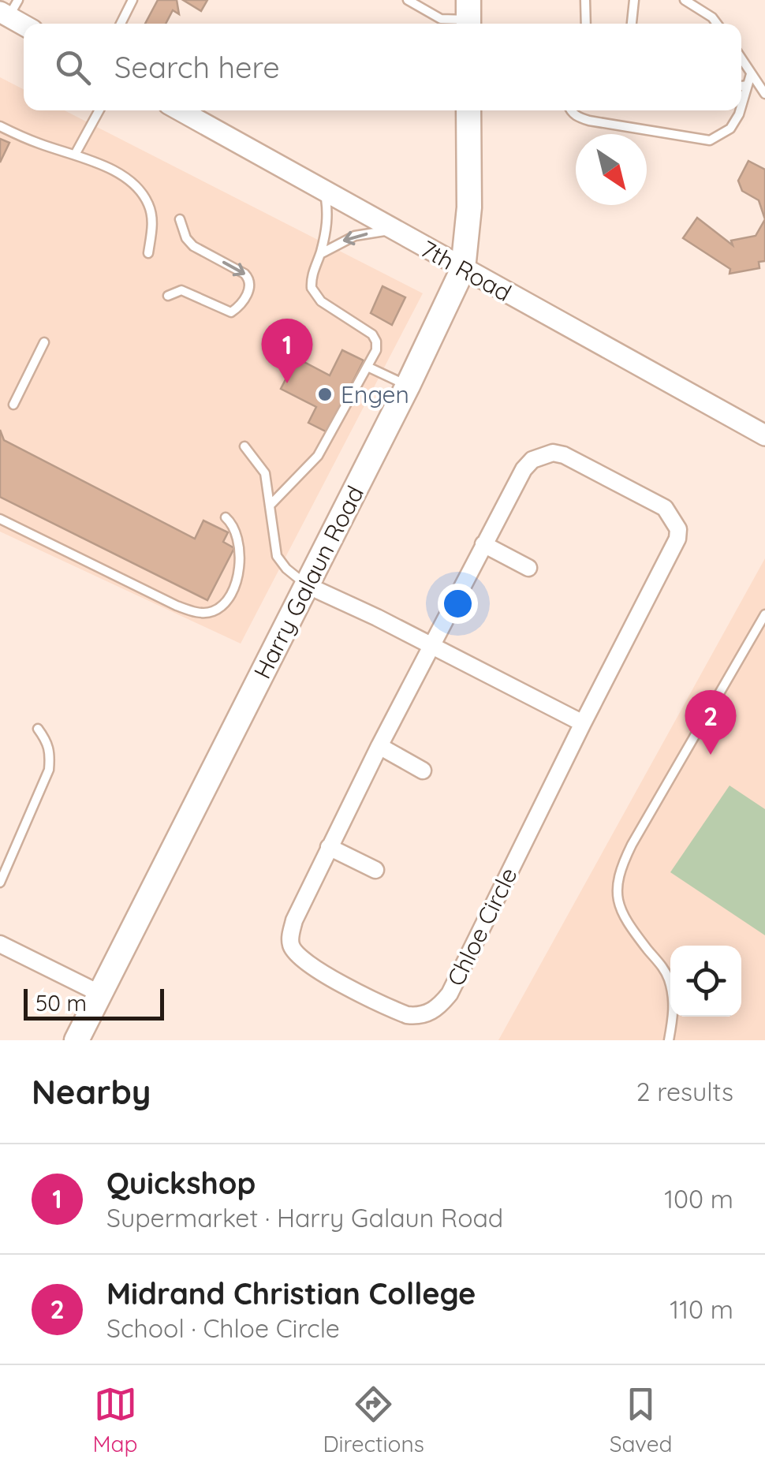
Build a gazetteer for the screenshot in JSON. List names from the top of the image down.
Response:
{
  "streets": {
    "main road": ["Harry Galaun Road"],
    "street": ["7th Road", "Chloe Circle"]
  },
  "crossings": [
    ["7th Road", "Harry Galaun Road"]
  ],
  "places": ["Engen"],
  "scale_bar": "50 m",
  "north": "bottom right",
  "page": {
    "search": "Search here",
    "pins": ["1", "2"],
    "scale": "50 m",
    "heading": ["Nearby", "2 results"],
    "list": [
      {
        "mark": "1",
        "name": "Quickshop",
        "note": "Supermarket · Harry Galaun Road",
        "value": "100 m"
      },
      {
        "mark": "2",
        "name": "Midrand Christian College",
        "note": "School · Chloe Circle",
        "value": "110 m"
      }
    ],
    "nav": ["Map", "Directions", "Saved"]
  }
}
